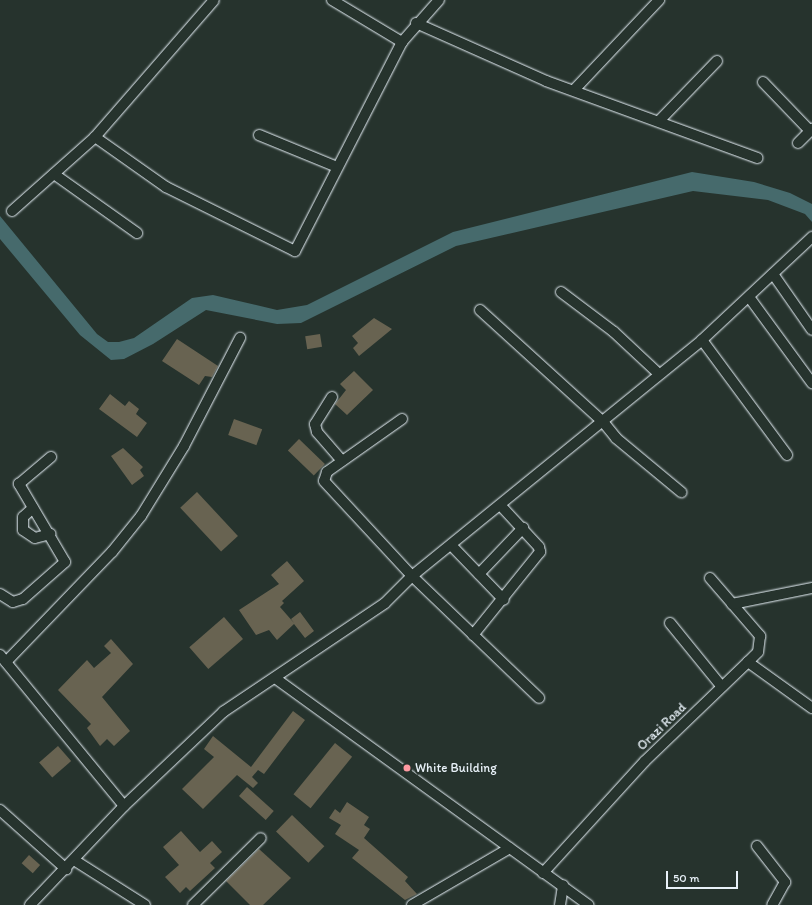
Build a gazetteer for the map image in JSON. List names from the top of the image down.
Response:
{
  "streets": {
    "street": ["Orazi Road"]
  },
  "places": ["White Building"],
  "scale_bar": "50 m"
}
